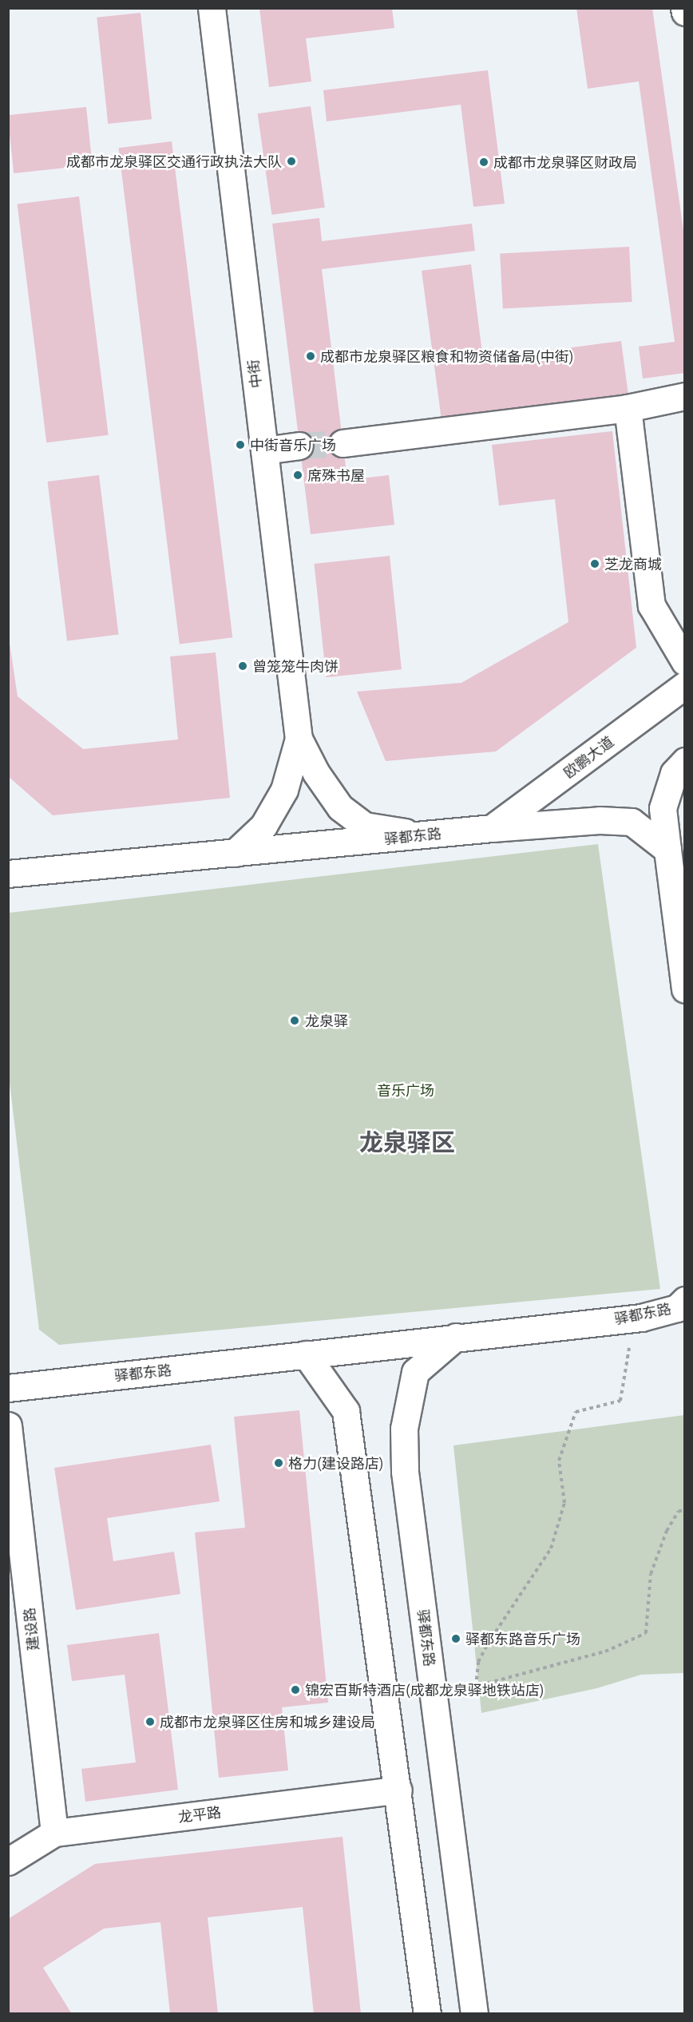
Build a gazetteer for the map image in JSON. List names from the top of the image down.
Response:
{
  "streets": {
    "main road": [
      "中街",
      "欧鹏大道",
      "驿都东路",
      "建设路",
      "龙平路"
    ]
  },
  "crossings": [
    ["欧鹏大道", "驿都东路"],
    ["建设路", "龙平路"]
  ],
  "districts": ["龙泉驿区"],
  "parks": ["音乐广场"],
  "places": [
    "成都市龙泉驿区交通行政执法大队",
    "成都市龙泉驿区财政局",
    "成都市龙泉驿区粮食和物资储备局(中街)",
    "中街音乐广场",
    "席殊书屋",
    "芝龙商城",
    "曾笼笼牛肉饼",
    "龙泉驿",
    "格力(建设路店)",
    "驿都东路音乐广场",
    "锦宏百斯特酒店(成都龙泉驿地铁站店)",
    "成都市龙泉驿区住房和城乡建设局"
  ]
}
